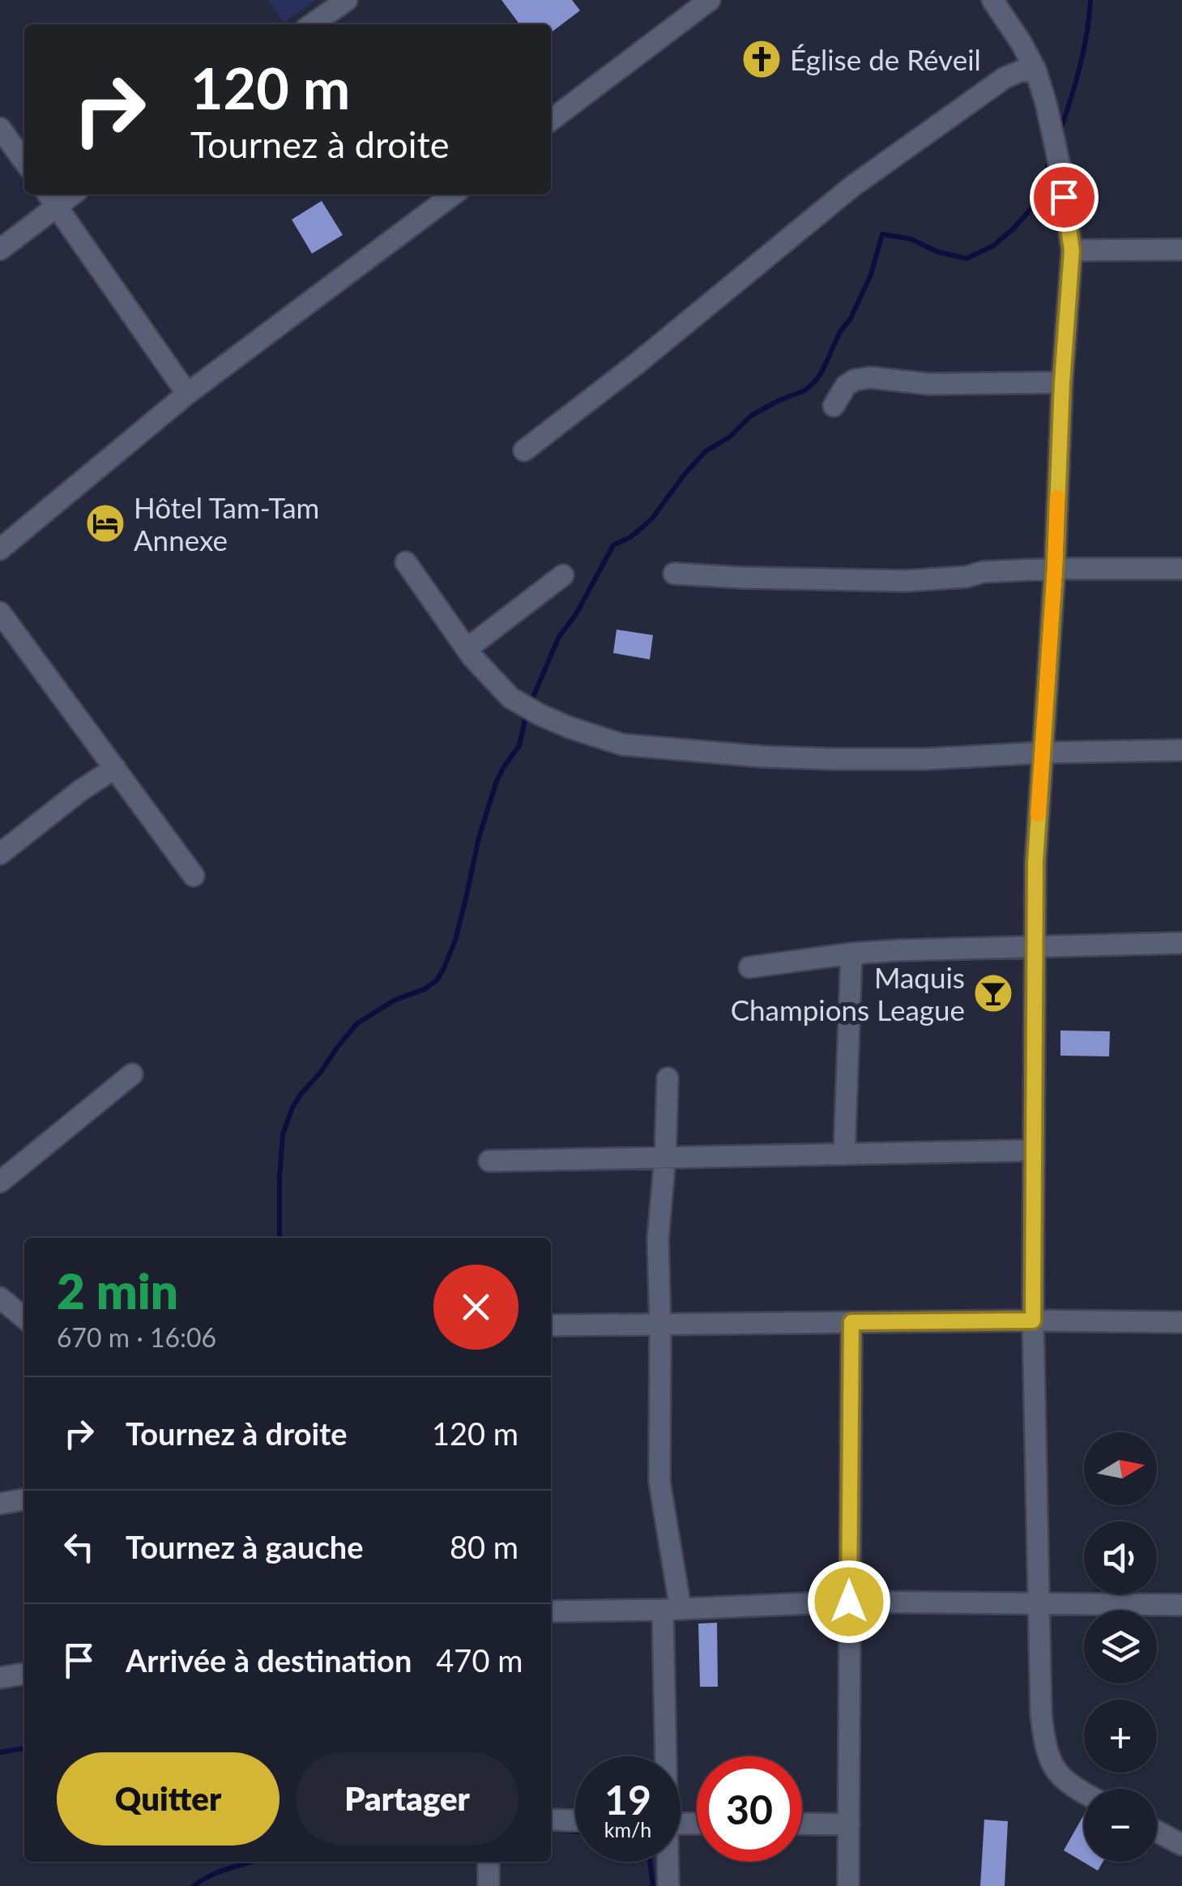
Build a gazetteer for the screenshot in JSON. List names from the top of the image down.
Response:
{
  "places": {
    "church": ["Église de Réveil"],
    "hotel": ["Hôtel Tam-Tam Annexe"],
    "bar": ["Maquis Champions League"]
  },
  "north": "right",
  "page": {
    "turn": ["120 m", "Tournez à droite"],
    "heading": ["2 min", "670 m · 16:06"],
    "list": [
      {
        "name": "Tournez à droite",
        "value": "120 m"
      },
      {
        "name": "Tournez à gauche",
        "value": "80 m"
      },
      {
        "name": "Arrivée à destination",
        "value": "470 m"
      }
    ],
    "map_buttons": ["+", "−"],
    "buttons": ["Quitter", "Partager"],
    "speed": "19 km/h",
    "limit": "30"
  }
}
